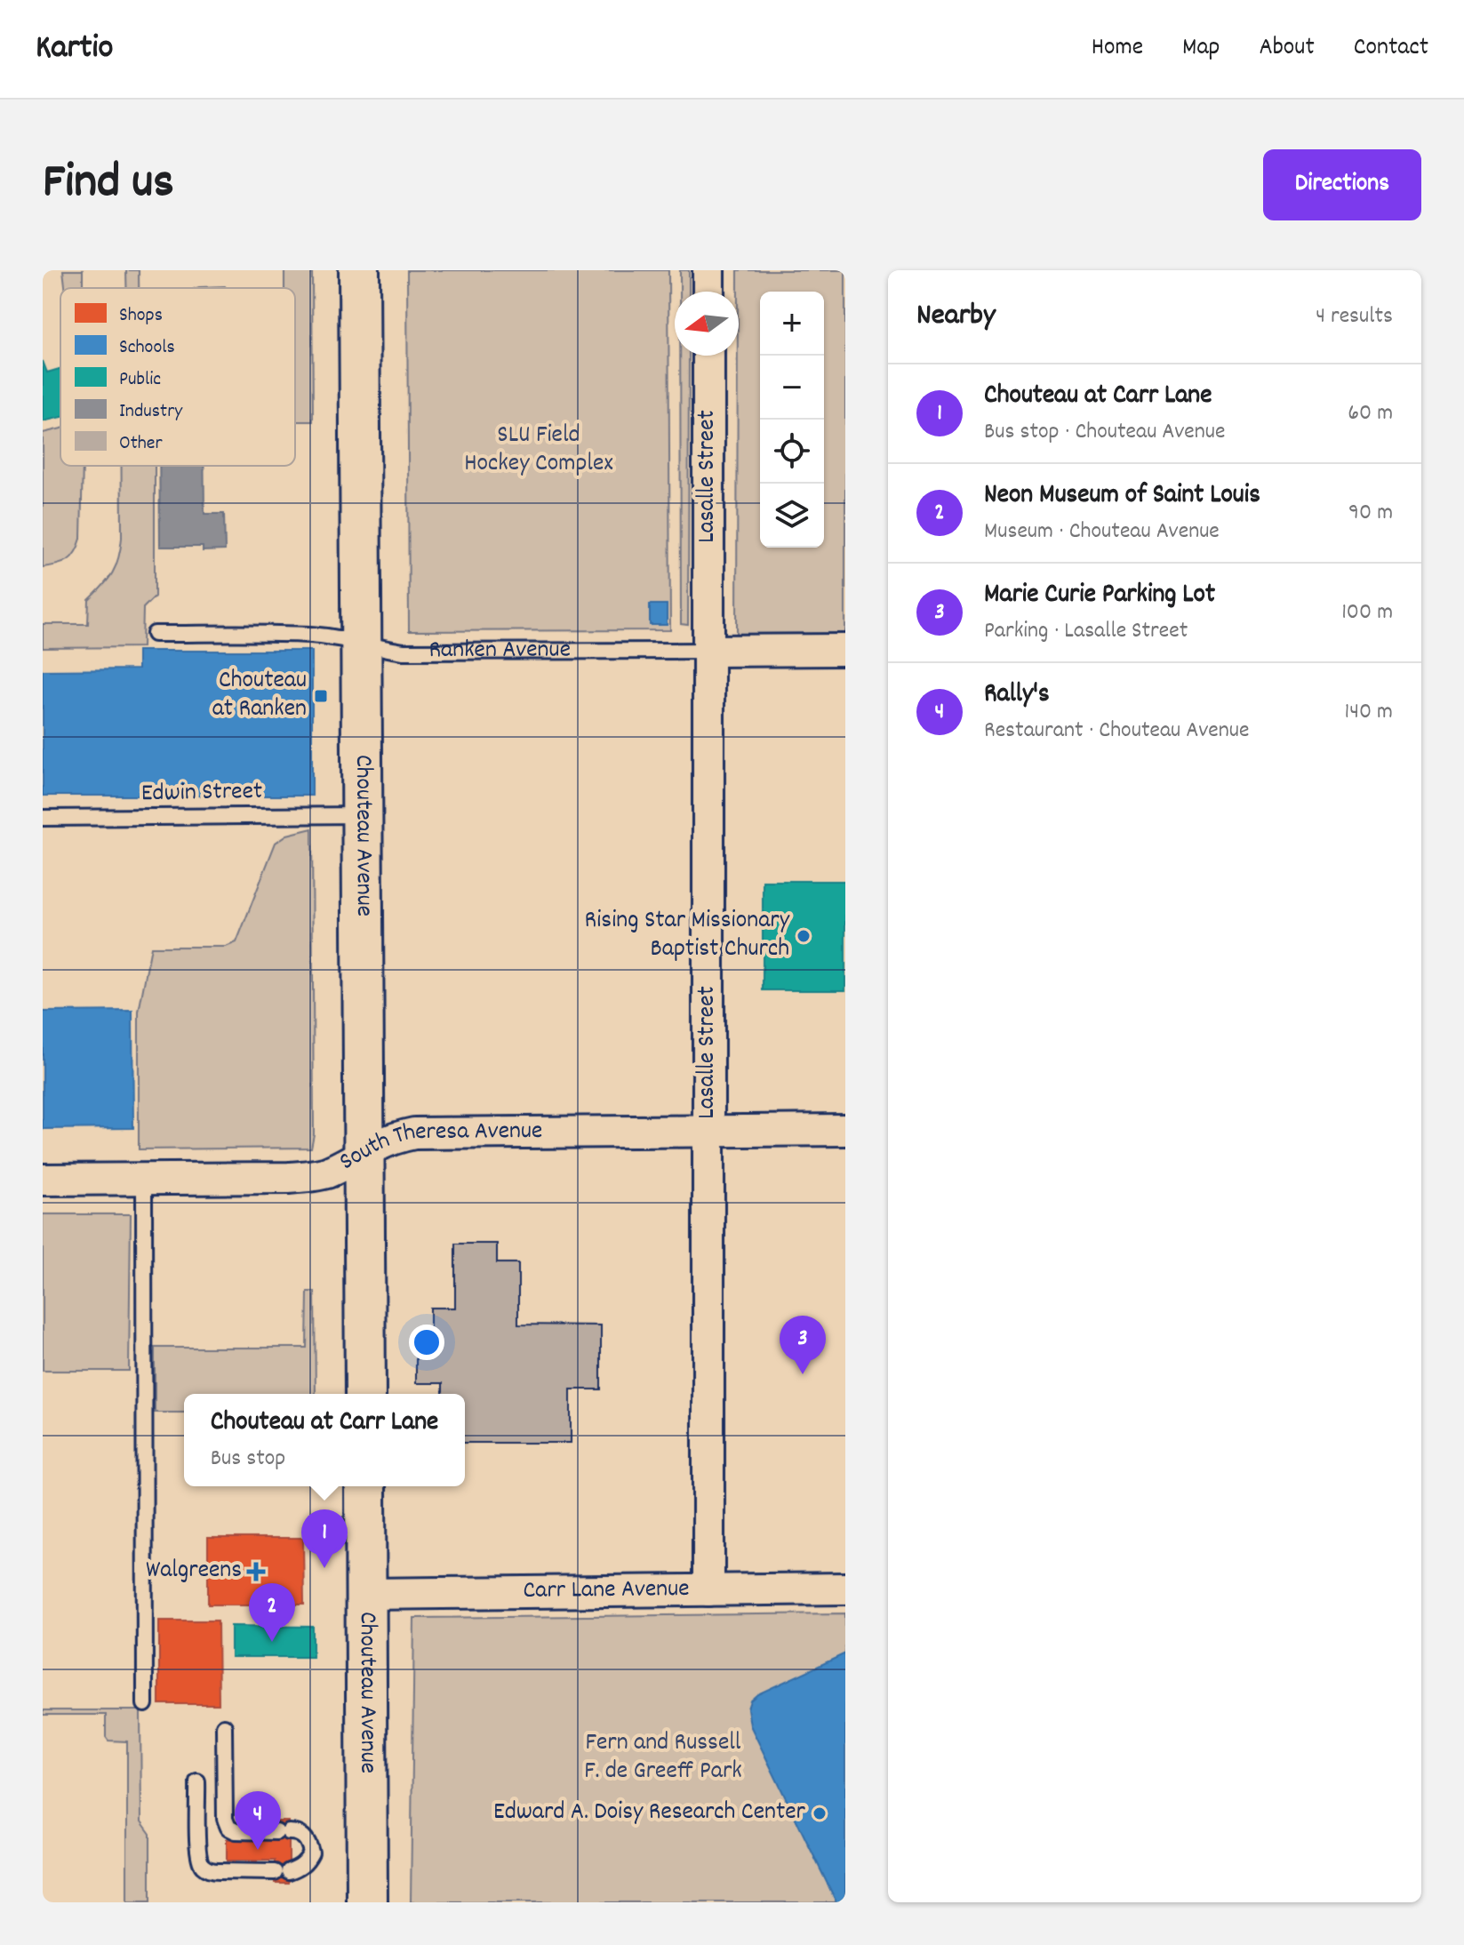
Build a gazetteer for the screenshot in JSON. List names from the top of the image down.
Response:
{
  "streets": {
    "main road": ["Chouteau Avenue"],
    "street": [
      "Lasalle Street",
      "Ranken Avenue",
      "South Theresa Avenue",
      "Carr Lane Avenue"
    ],
    "lane": ["Edwin Street"]
  },
  "crossings": [
    ["Lasalle Street", "Ranken Avenue"],
    ["Lasalle Street", "South Theresa Avenue"],
    ["Lasalle Street", "Carr Lane Avenue"],
    ["Ranken Avenue", "Chouteau Avenue"],
    ["Edwin Street", "Chouteau Avenue"],
    ["Chouteau Avenue", "South Theresa Avenue"],
    ["Chouteau Avenue", "Carr Lane Avenue"]
  ],
  "parks": ["SLU Field Hockey Complex", "Fern and Russell F. de Greeff Park"],
  "places": {
    "transit": ["Chouteau at Ranken"],
    "other": ["Rising Star Missionary Baptist Church", "Edward A. Doisy Research Center"],
    "health": ["Walgreens"]
  },
  "legend": [
    "Shops",
    "Schools",
    "Public",
    "Industry",
    "Other"
  ],
  "north": "left",
  "page": {
    "header": "Kartio",
    "nav": [
      "Home",
      "Map",
      "About",
      "Contact"
    ],
    "title": "Find us",
    "buttons": "Directions",
    "heading": ["Nearby", "4 results"],
    "map_buttons": ["+", "−"],
    "list": [
      {
        "mark": "1",
        "name": "Chouteau at Carr Lane",
        "note": "Bus stop · Chouteau Avenue",
        "value": "60 m"
      },
      {
        "mark": "2",
        "name": "Neon Museum of Saint Louis",
        "note": "Museum · Chouteau Avenue",
        "value": "90 m"
      },
      {
        "mark": "3",
        "name": "Marie Curie Parking Lot",
        "note": "Parking · Lasalle Street",
        "value": "100 m"
      },
      {
        "mark": "4",
        "name": "Rally's",
        "note": "Restaurant · Chouteau Avenue",
        "value": "140 m"
      }
    ],
    "pins": [
      "3",
      "1",
      "2",
      "4"
    ],
    "popup": ["Chouteau at Carr Lane", "Bus stop"]
  }
}
